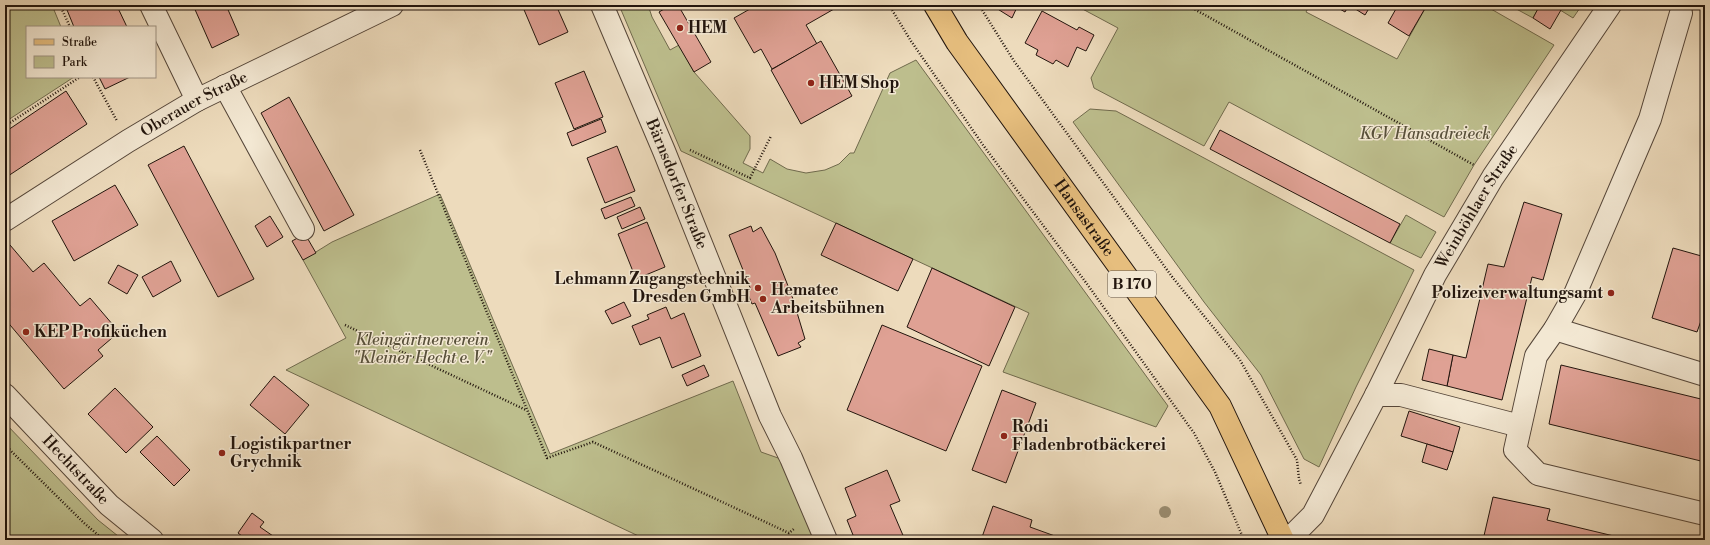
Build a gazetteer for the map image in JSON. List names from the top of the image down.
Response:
{
  "streets": {
    "main road": ["Hansastraße", "B 170"],
    "street": [
      "Oberauer Straße",
      "Bärnsdorfer Straße",
      "Weinböhlaer Straße",
      "Hechtstraße"
    ]
  },
  "parks": ["KGV Hansadreieck", "Kleingärtnerverein \"Kleiner Hecht e. V.\""],
  "places": [
    "HEM",
    "HEM Shop",
    "Lehmann Zugangstechnik Dresden GmbH",
    "Polizeiverwaltungsamt",
    "Hematec Arbeitsbühnen",
    "KEP Profiküchen",
    "Rodi Fladenbrotbäckerei",
    "Logistikpartner Grychnik"
  ],
  "legend": ["Straße", "Park"]
}
